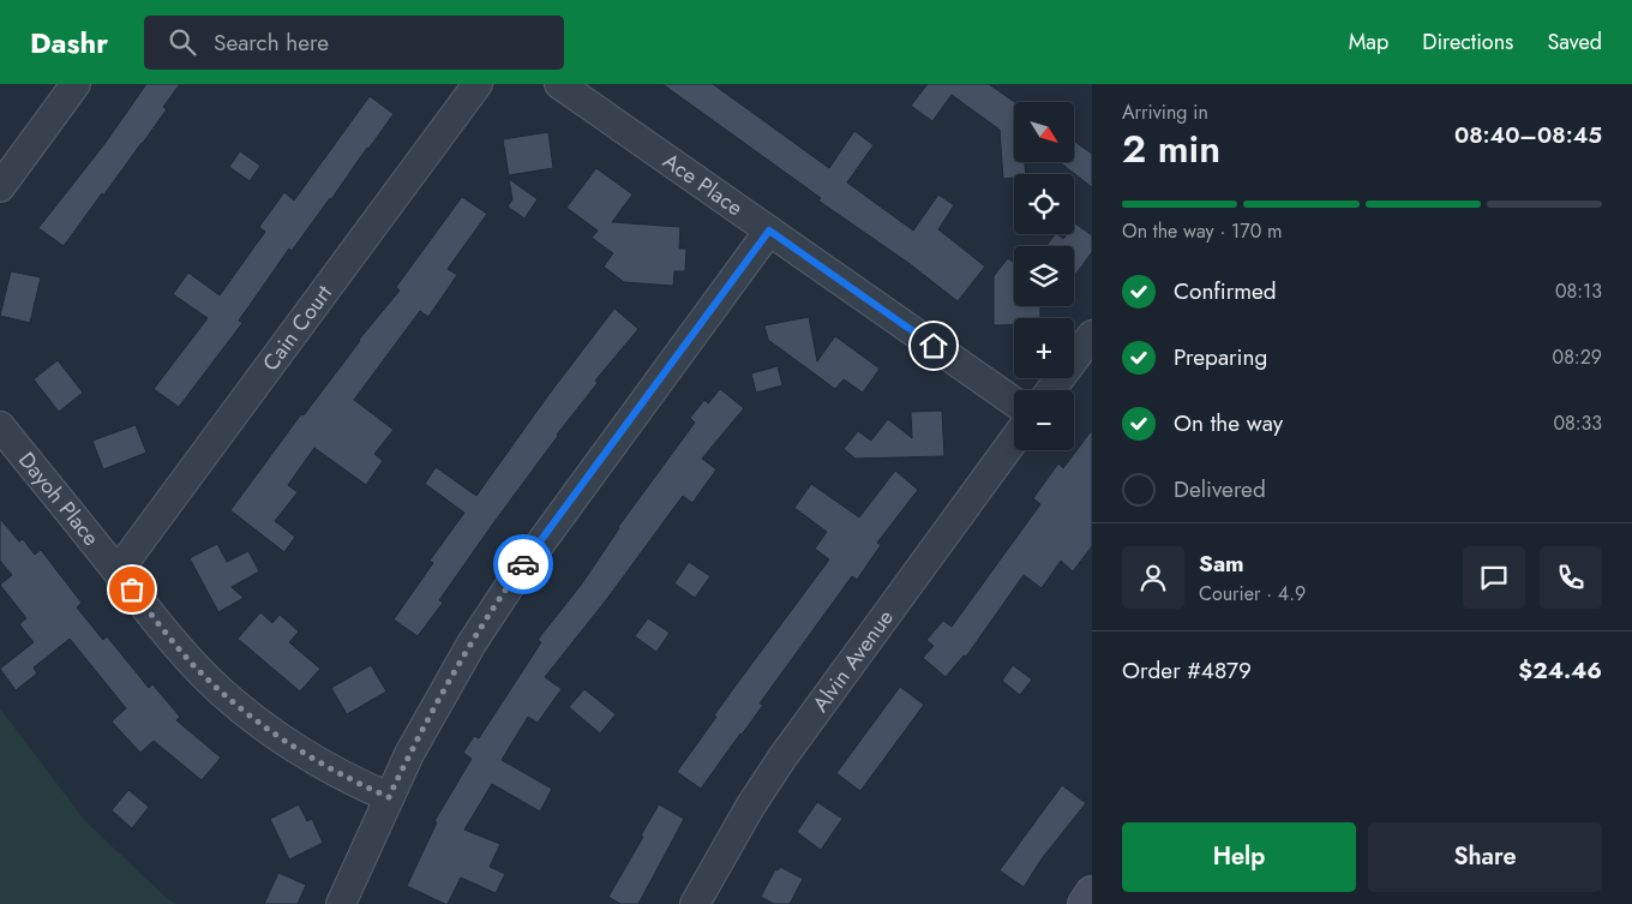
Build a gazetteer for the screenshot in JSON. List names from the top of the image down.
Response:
{
  "streets": {
    "street": [
      "Ace Place",
      "Cain Court",
      "Dayoh Place",
      "Alvin Avenue"
    ]
  },
  "crossings": [
    ["Cain Court", "Dayoh Place"]
  ],
  "north": "bottom right",
  "page": {
    "header": "Dashr",
    "search": "Search here",
    "nav": ["Map", "Directions", "Saved"],
    "heading": ["2 min", "Arriving in", "08:40–08:45"],
    "panel": [
      "Sam",
      "Courier · 4.9",
      "Order #4879",
      "$24.46"
    ],
    "map_buttons": ["+", "−"],
    "bar": "On the way · 170 m",
    "list": [
      ["Confirmed", "08:13"],
      ["Preparing", "08:29"],
      ["On the way", "08:33"],
      "Delivered"
    ],
    "buttons": ["Help", "Share"]
  }
}
